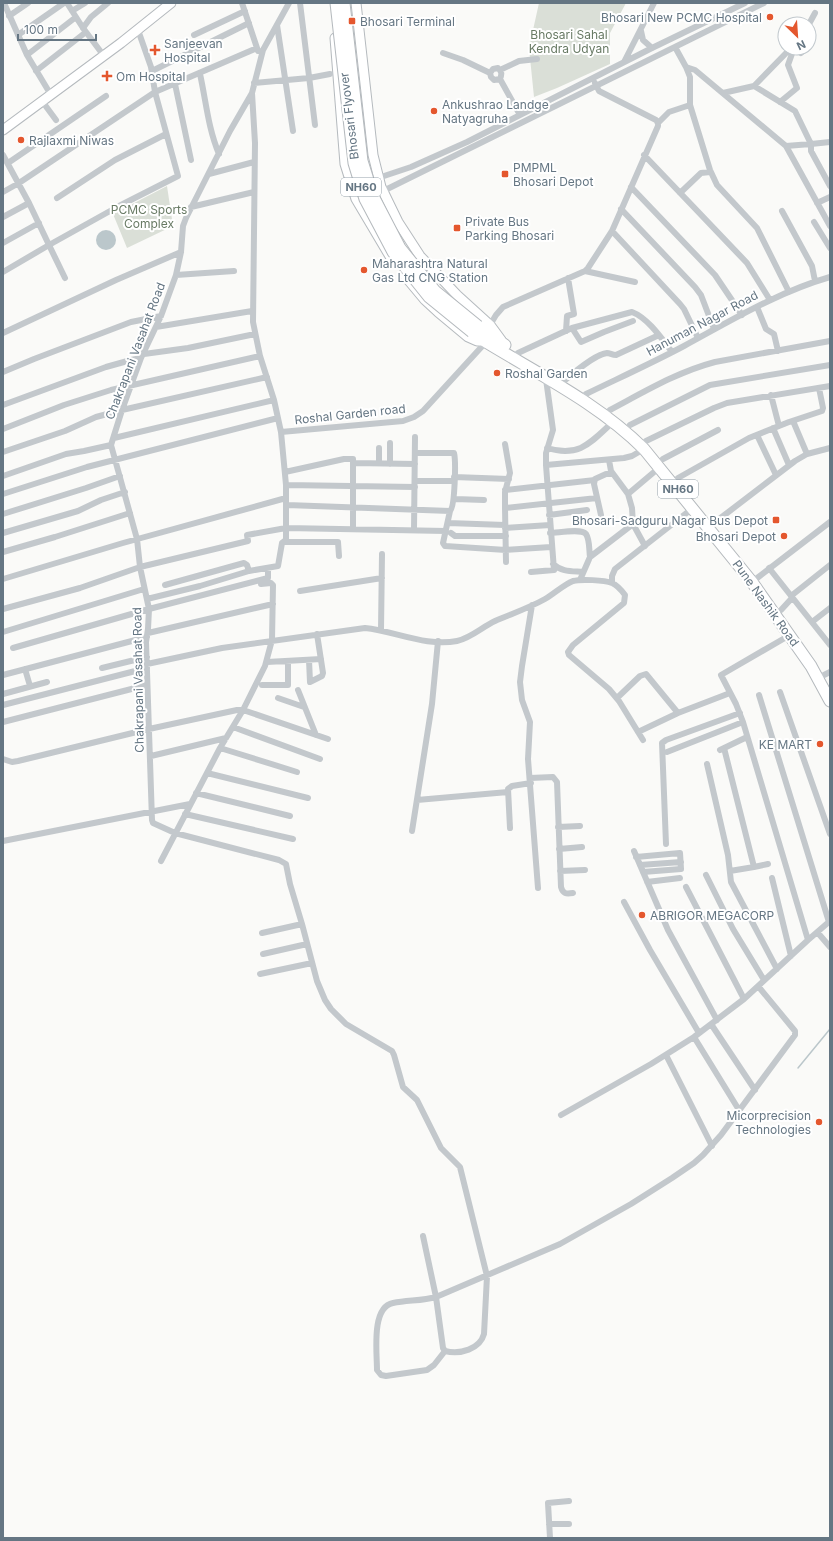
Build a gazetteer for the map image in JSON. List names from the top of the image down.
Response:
{
  "streets": {
    "highway": ["Bhosari Flyover", "NH60", "Pune Nashik Road"],
    "street": ["Hanuman Nagar Road", "Chakrapani Vasahat Road", "Roshal Garden road"]
  },
  "crossings": [
    ["Bhosari Flyover", "Pune Nashik Road"],
    ["Hanuman Nagar Road", "Pune Nashik Road"],
    ["Roshal Garden road", "Pune Nashik Road"]
  ],
  "parks": ["Bhosari Sahal Kendra Udyan", "PCMC Sports Complex"],
  "places": {
    "other": [
      "Bhosari New PCMC Hospital",
      "Ankushrao Landge Natyagruha",
      "Rajlaxmi Niwas",
      "Maharashtra Natural Gas Ltd CNG Station",
      "Roshal Garden",
      "Bhosari Depot",
      "KE MART",
      "ABRIGOR MEGACORP",
      "Micorprecision Technologies"
    ],
    "transit": [
      "Bhosari Terminal",
      "PMPML Bhosari Depot",
      "Private Bus Parking Bhosari",
      "Bhosari-Sadguru Nagar Bus Depot"
    ],
    "health": ["Sanjeevan Hospital", "Om Hospital"]
  },
  "scale_bar": "100 m",
  "north": "bottom right"
}
